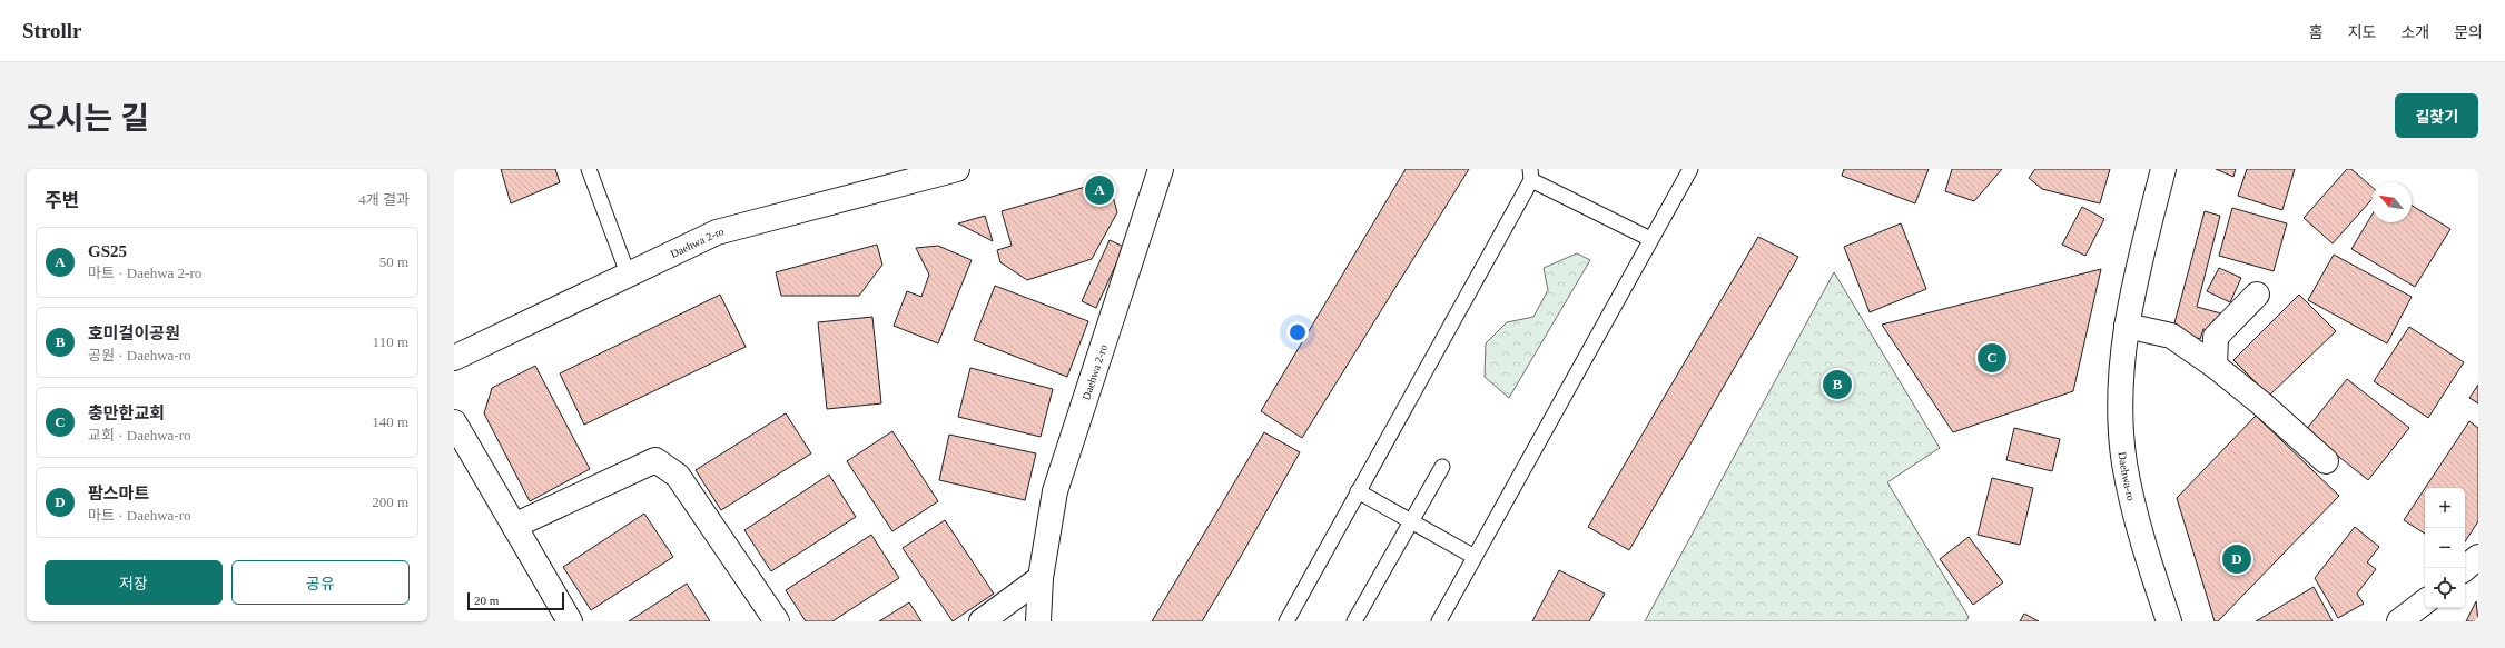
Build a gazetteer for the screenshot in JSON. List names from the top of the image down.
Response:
{
  "streets": {
    "street": ["Daehwa 2-ro", "Daehwa-ro"]
  },
  "scale_bar": "20 m",
  "north": "top left",
  "page": {
    "header": "Strollr",
    "nav": [
      "홈",
      "지도",
      "소개",
      "문의"
    ],
    "title": "오시는 길",
    "buttons": [
      "길찾기",
      ["저장", "공유"]
    ],
    "heading": ["주변", "4개 결과"],
    "pins": [
      "A",
      "C",
      "B",
      "D"
    ],
    "list": [
      {
        "mark": "A",
        "name": "GS25",
        "note": "마트 · Daehwa 2-ro",
        "value": "50 m"
      },
      {
        "mark": "B",
        "name": "호미걸이공원",
        "note": "공원 · Daehwa-ro",
        "value": "110 m"
      },
      {
        "mark": "C",
        "name": "충만한교회",
        "note": "교회 · Daehwa-ro",
        "value": "140 m"
      },
      {
        "mark": "D",
        "name": "팜스마트",
        "note": "마트 · Daehwa-ro",
        "value": "200 m"
      }
    ],
    "map_buttons": ["+", "−"],
    "scale": "20 m"
  }
}
